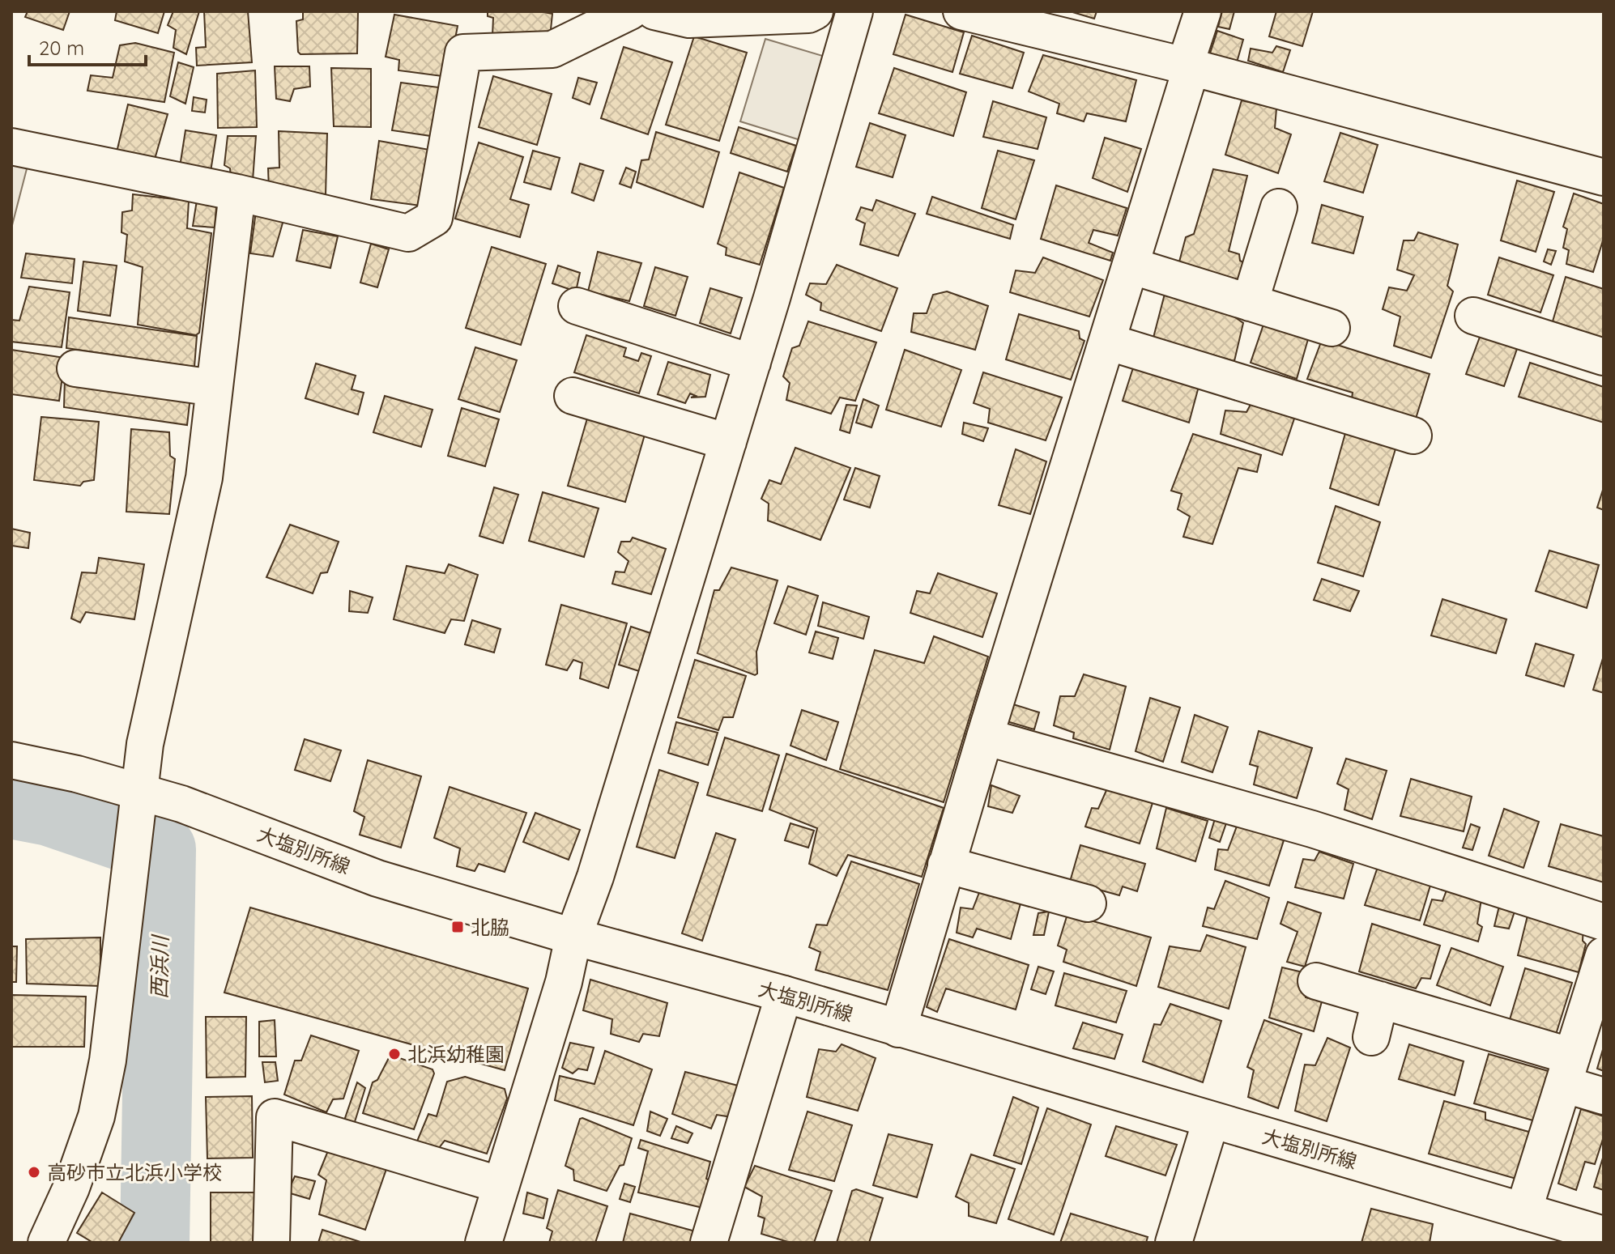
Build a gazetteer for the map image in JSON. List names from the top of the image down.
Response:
{
  "streets": {
    "street": ["大塩別所線"]
  },
  "water": ["西浜川"],
  "places": {
    "transit": ["北脇"],
    "other": ["北浜幼稚園", "高砂市立北浜小学校"]
  },
  "scale_bar": "20 m"
}
